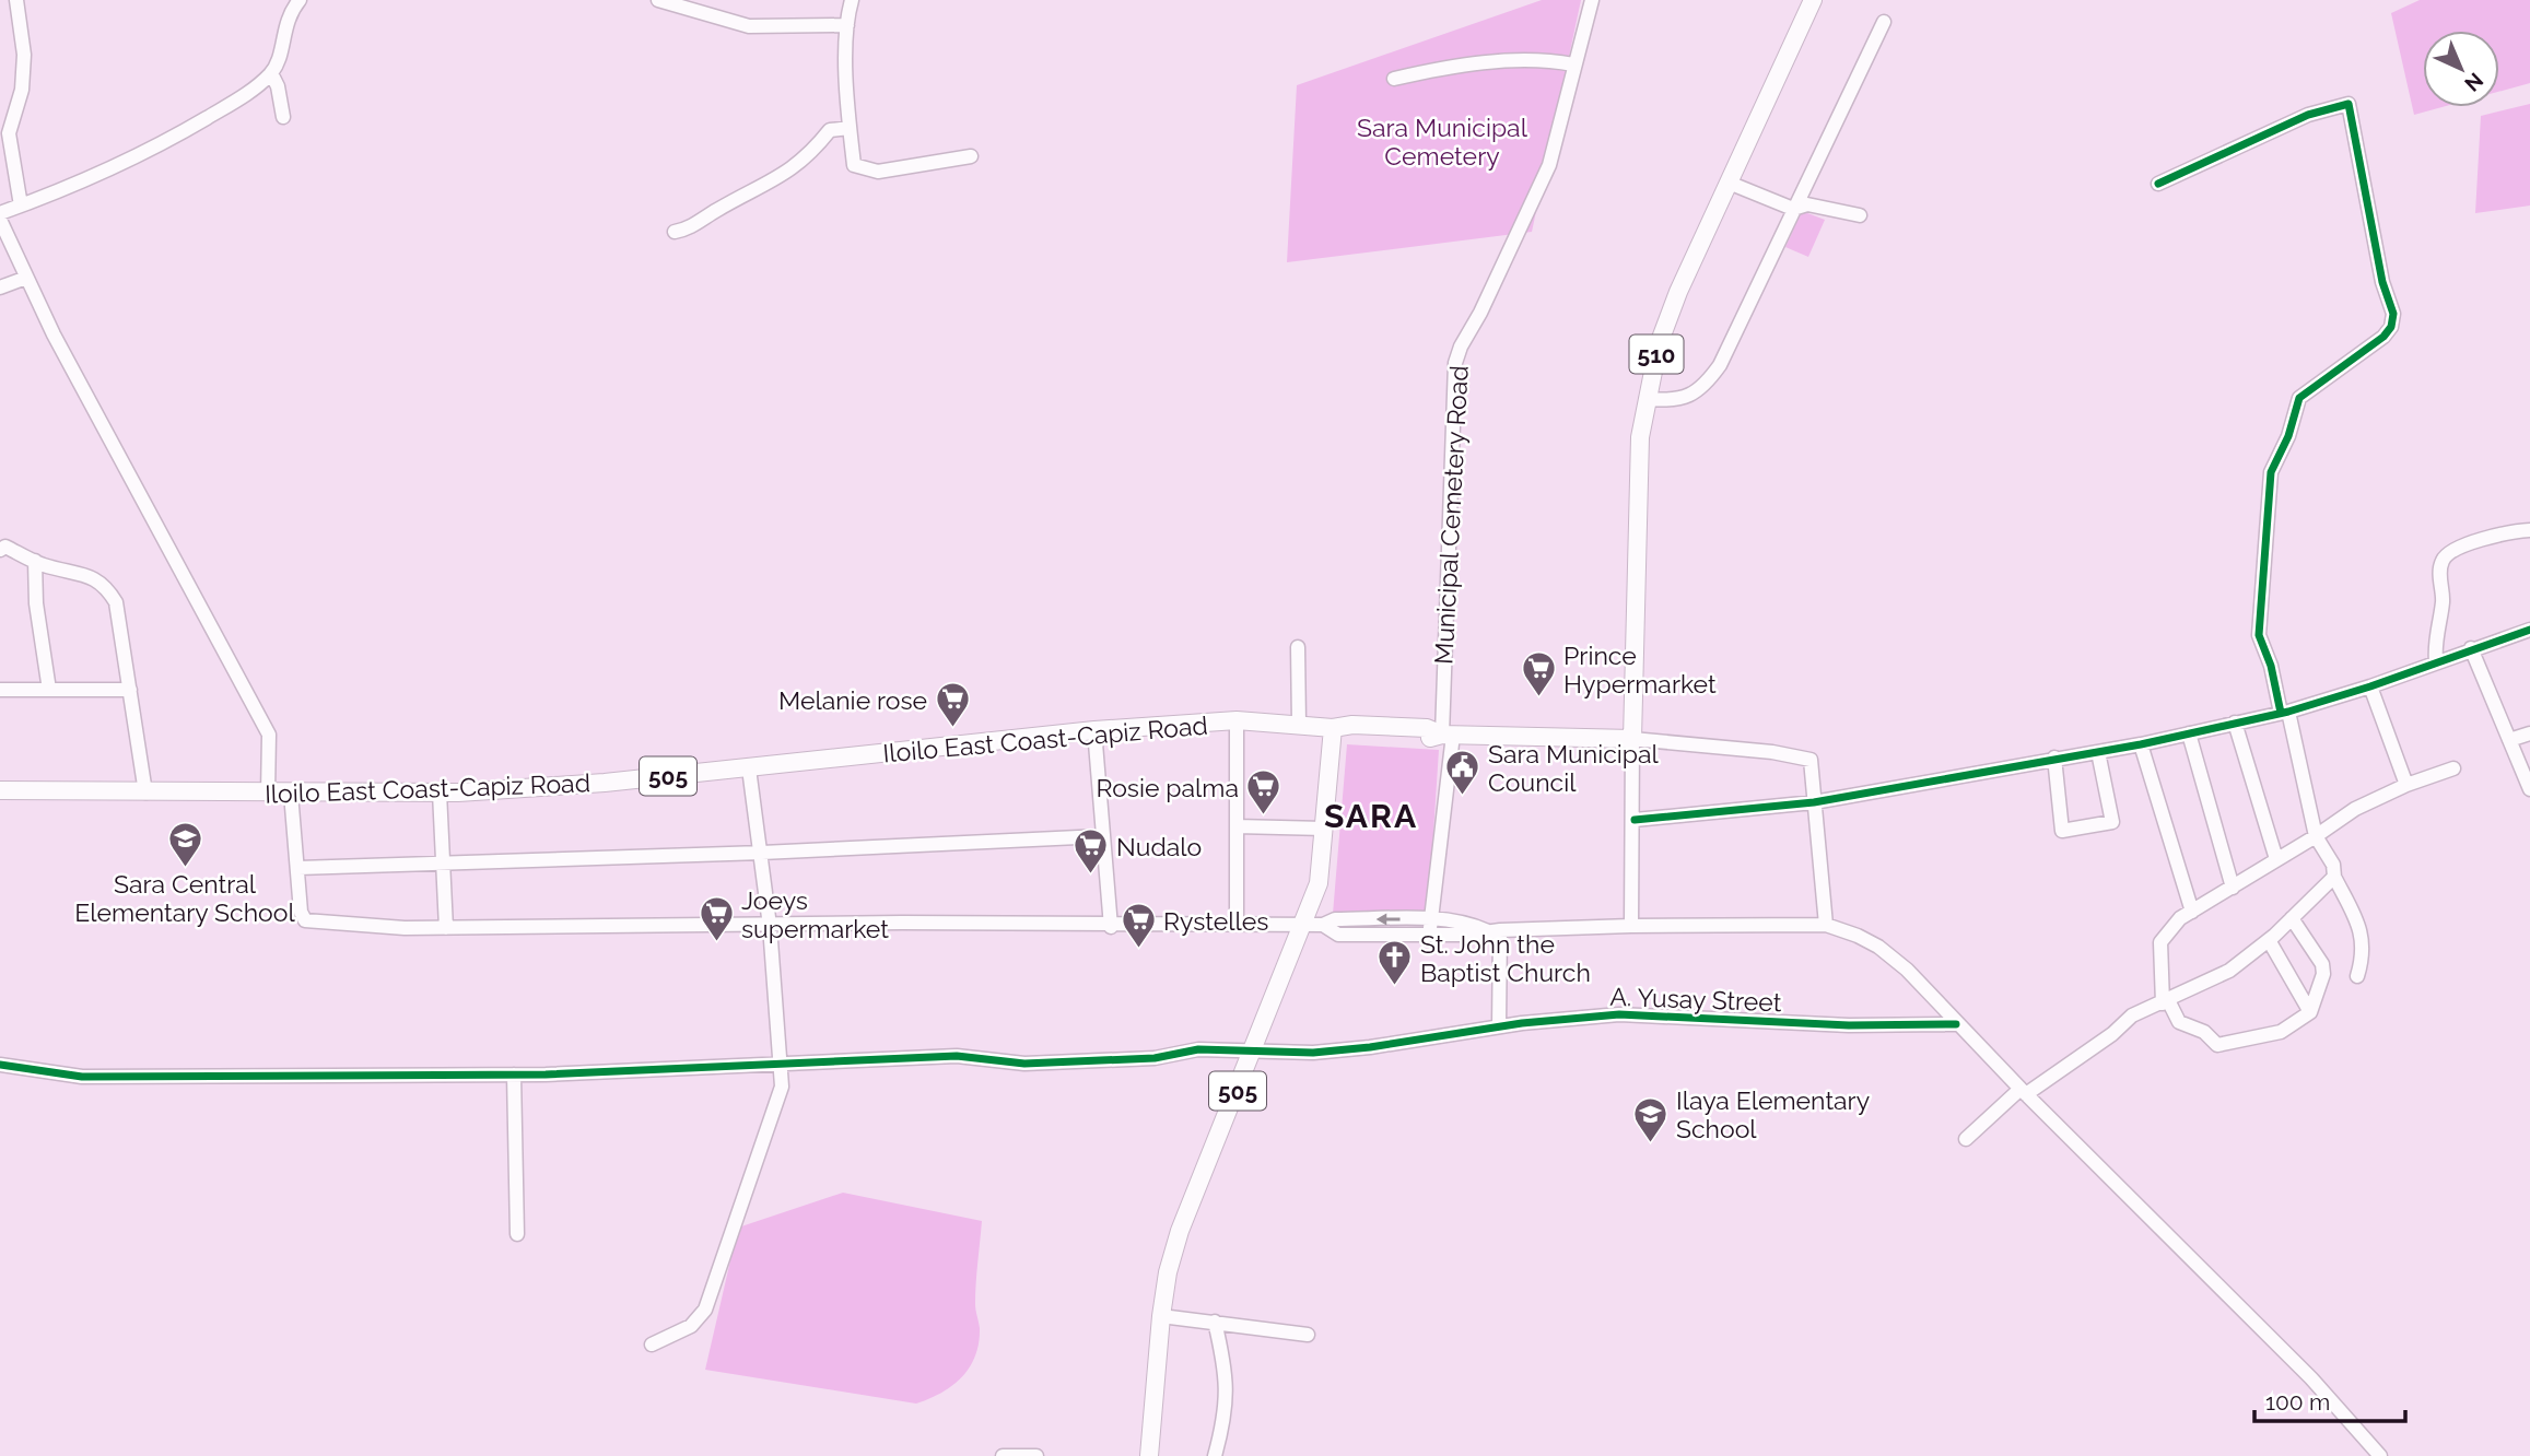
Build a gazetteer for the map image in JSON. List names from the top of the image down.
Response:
{
  "streets": {
    "main road": ["510", "Iloilo East Coast-Capiz Road", "505"],
    "street": ["Municipal Cemetery Road", "A. Yusay Street"]
  },
  "crossings": [
    ["510", "Iloilo East Coast-Capiz Road"],
    ["Municipal Cemetery Road", "Iloilo East Coast-Capiz Road"],
    ["Iloilo East Coast-Capiz Road", "505"],
    ["505", "A. Yusay Street"]
  ],
  "districts": ["SARA"],
  "parks": ["Sara Municipal Cemetery"],
  "places": {
    "supermarket": [
      "Prince Hypermarket",
      "Melanie rose",
      "Rosie palma",
      "Nudalo",
      "Joeys supermarket",
      "Rystelles"
    ],
    "public building": ["Sara Municipal Council"],
    "school or university": ["Sara Central Elementary School", "Ilaya Elementary School"],
    "church": ["St. John the Baptist Church"]
  },
  "scale_bar": "100 m",
  "north": "bottom right"
}
